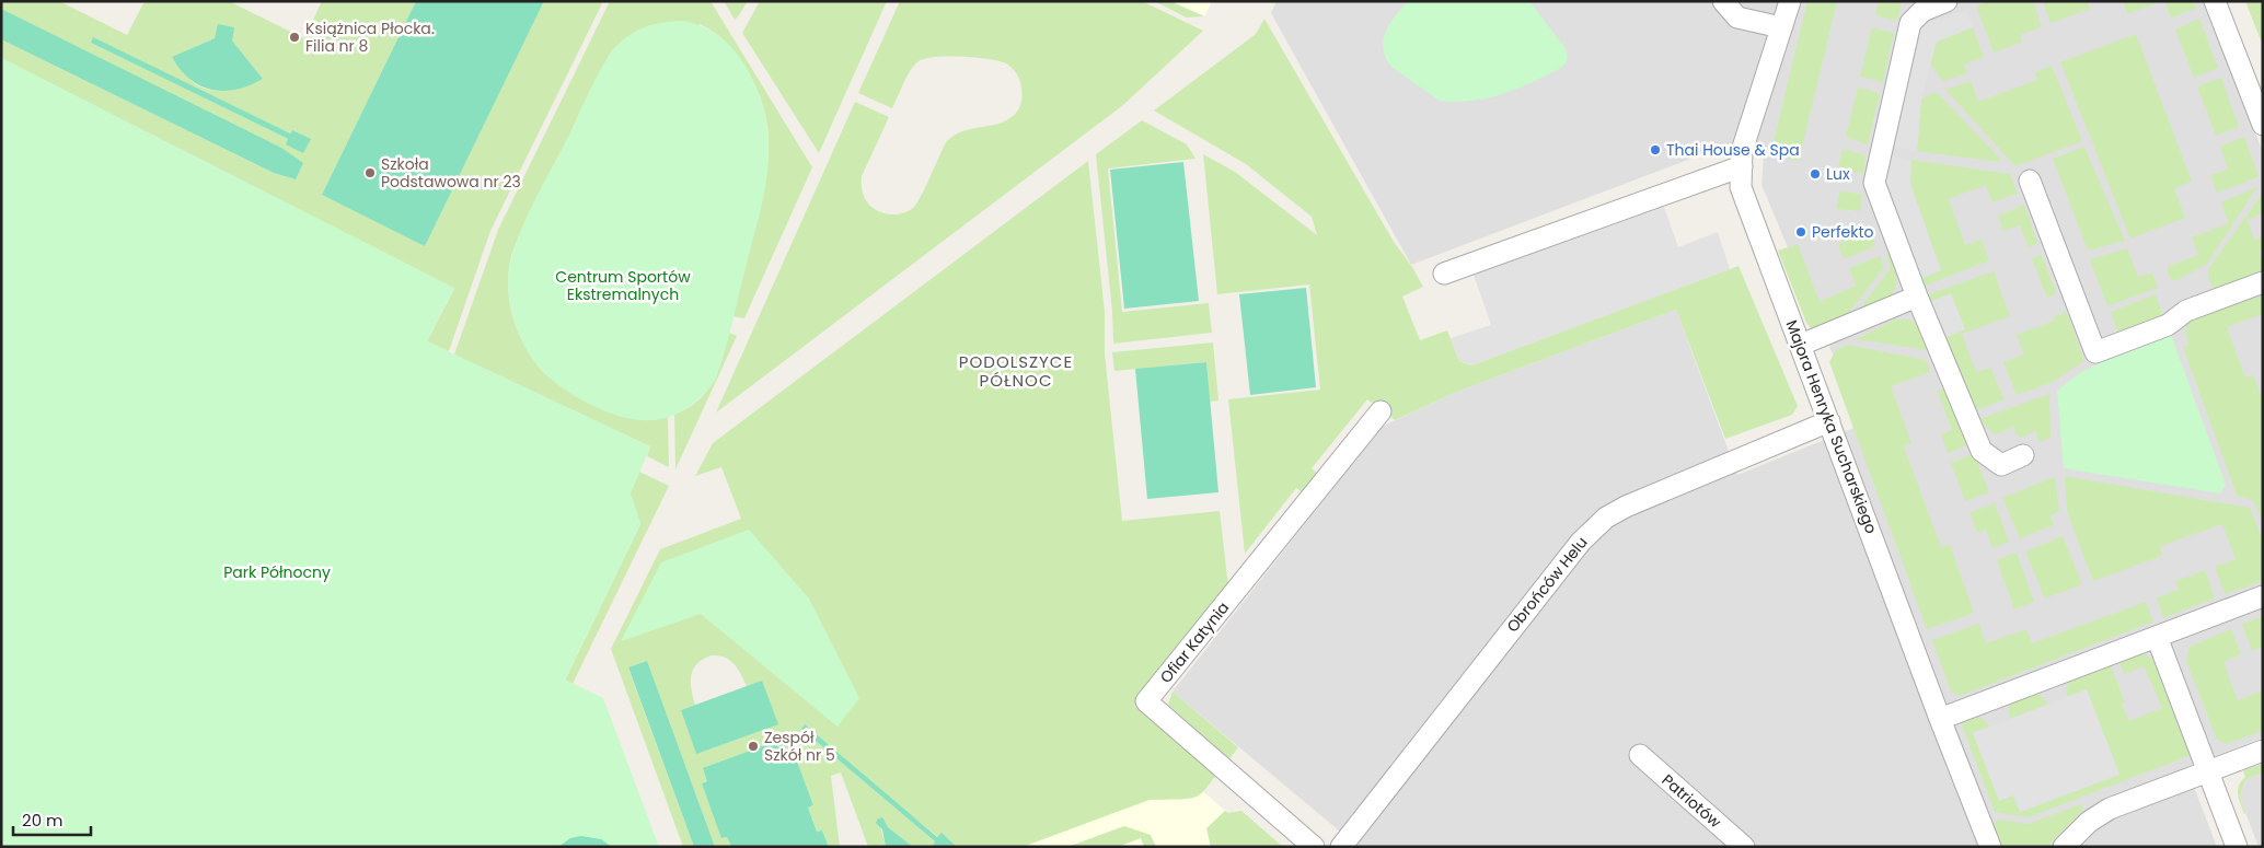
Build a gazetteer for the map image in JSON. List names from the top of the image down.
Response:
{
  "streets": {
    "street": [
      "Majora Henryka Sucharskiego",
      "Obrońców Helu",
      "Ofiar Katynia",
      "Patriotów"
    ]
  },
  "crossings": [
    ["Majora Henryka Sucharskiego", "Obrońców Helu"]
  ],
  "districts": ["PODOLSZYCE PÓŁNOC"],
  "parks": ["Centrum Sportów Ekstremalnych", "Park Północny"],
  "places": [
    "Książnica Płocka. Filia nr 8",
    "Thai House & Spa",
    "Szkoła Podstawowa nr 23",
    "Lux",
    "Perfekto",
    "Zespół Szkół nr 5"
  ],
  "scale_bar": "20 m"
}
